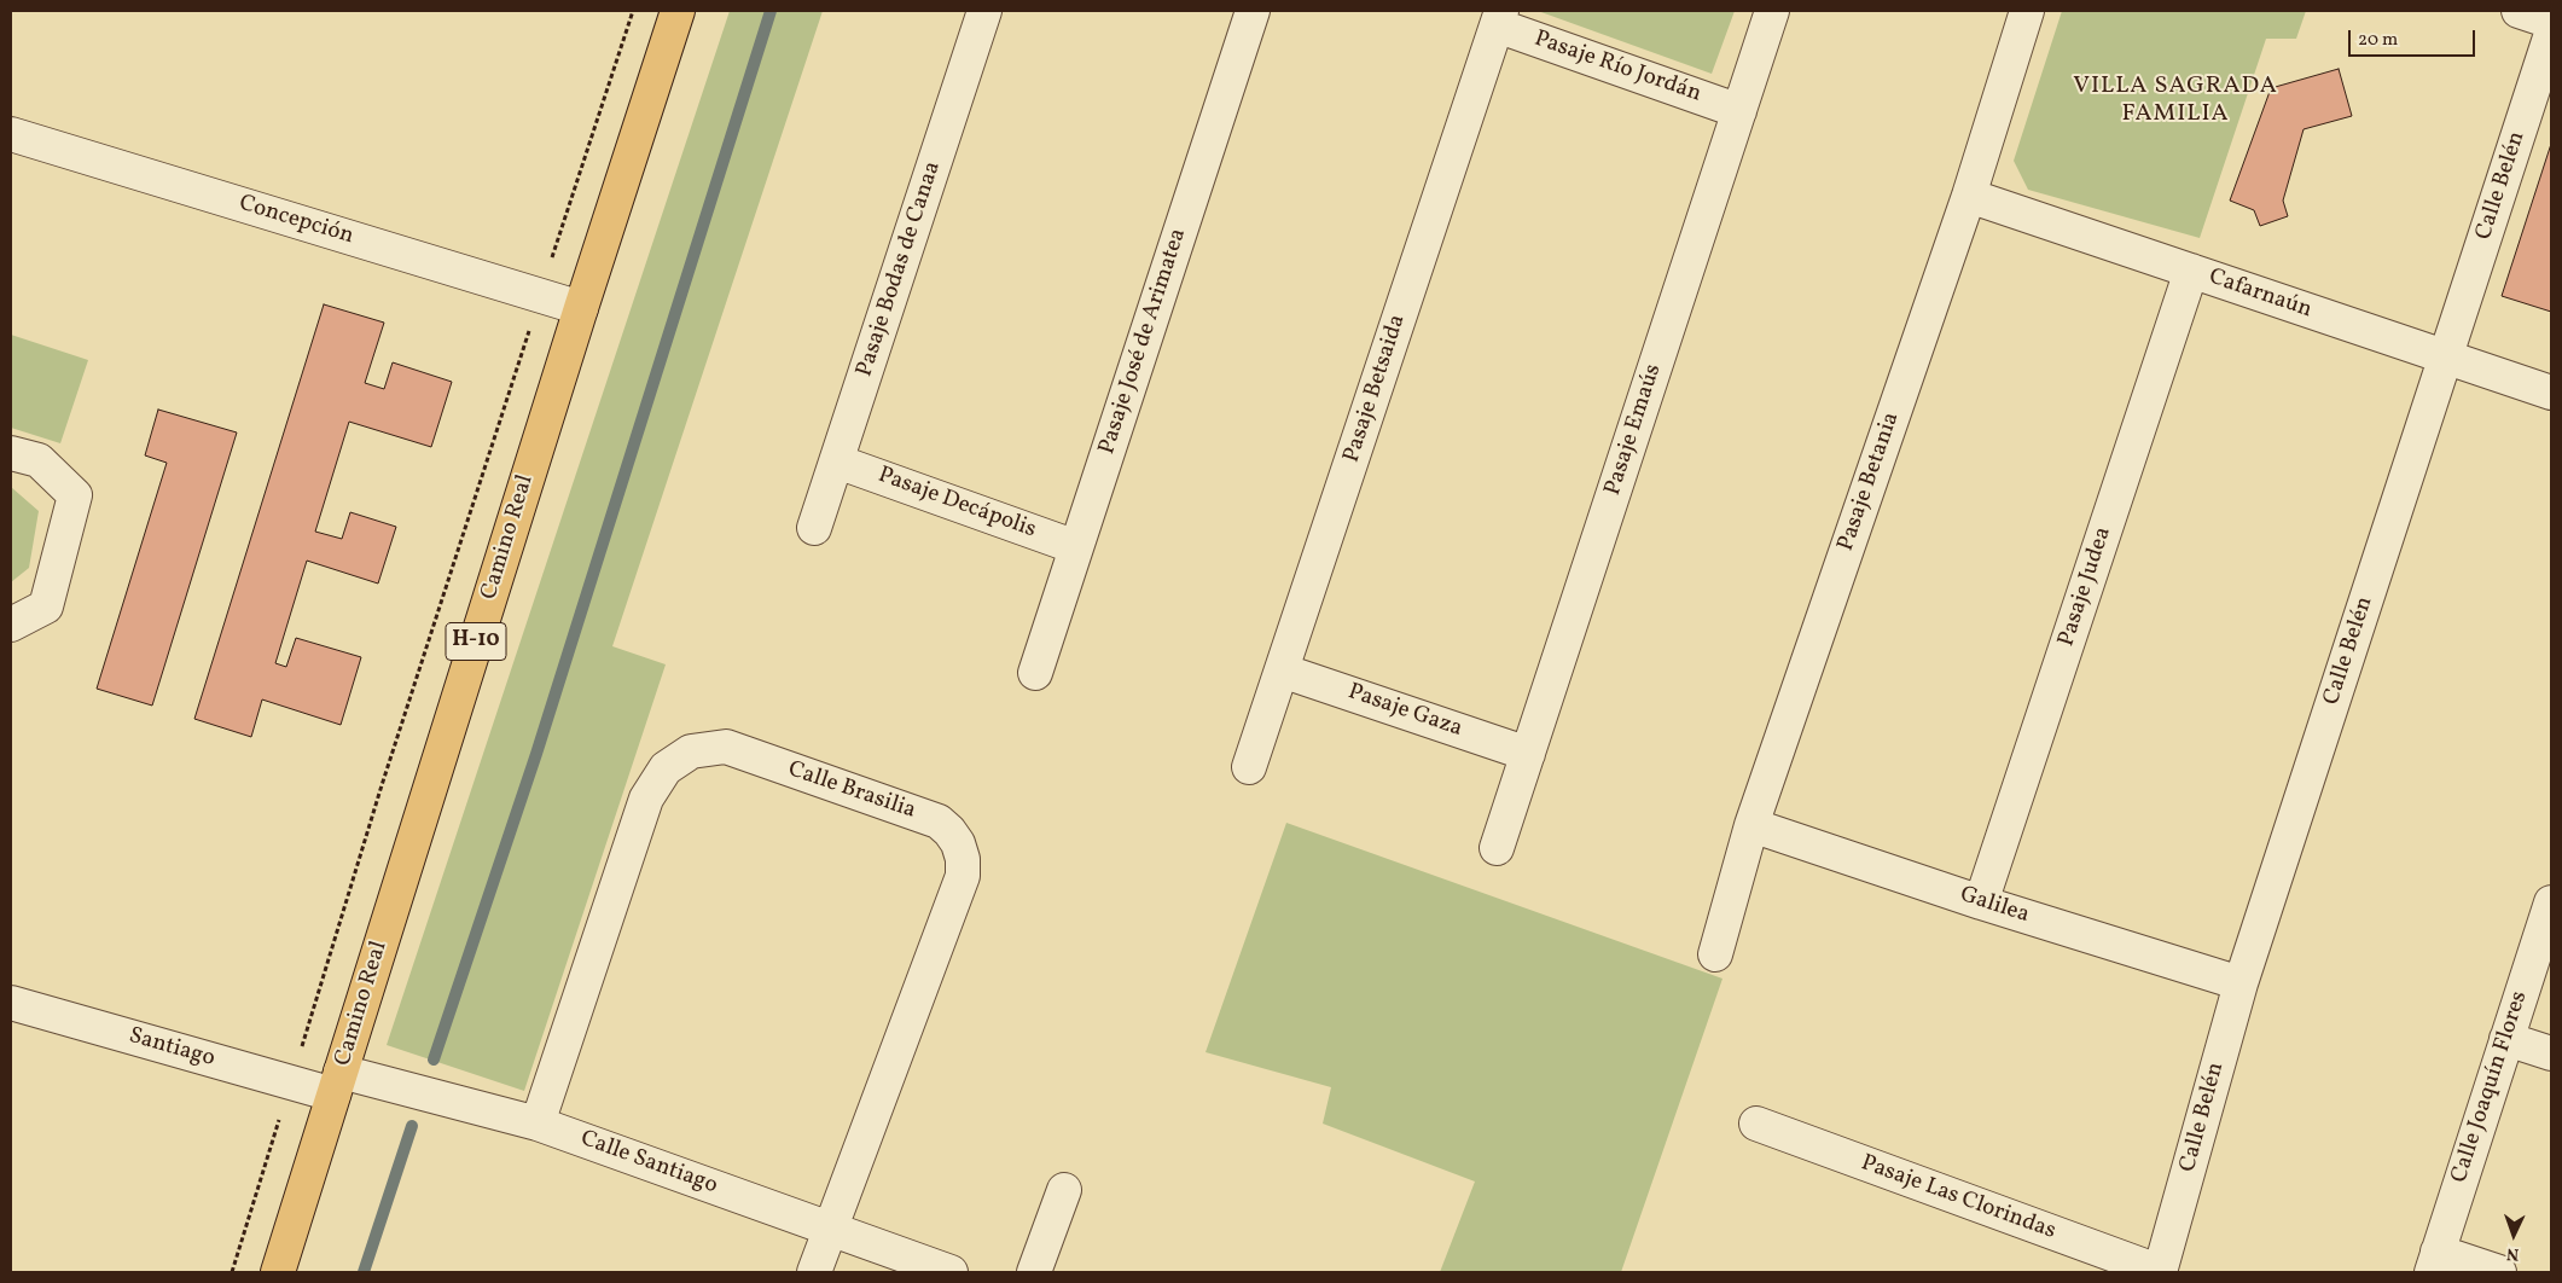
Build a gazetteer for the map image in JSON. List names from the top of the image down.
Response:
{
  "streets": {
    "main road": ["Camino Real", "H-10"],
    "street": [
      "Pasaje Río Jordán",
      "Calle Belén",
      "Concepción",
      "Pasaje Bodas de Canaa",
      "Cafarnaún",
      "Pasaje José de Arimatea",
      "Pasaje Betsaida",
      "Pasaje Emaús",
      "Pasaje Betania",
      "Pasaje Decápolis",
      "Pasaje Judea",
      "Pasaje Gaza",
      "Calle Brasilia",
      "Galilea",
      "Santiago",
      "Calle Joaquín Flores",
      "Calle Santiago",
      "Pasaje Las Clorindas"
    ]
  },
  "crossings": [
    ["Pasaje Río Jordán", "Pasaje Betsaida"],
    ["Pasaje Río Jordán", "Pasaje Emaús"],
    ["Calle Belén", "Cafarnaún"],
    ["Calle Belén", "Galilea"],
    ["Calle Belén", "Pasaje Las Clorindas"],
    ["Concepción", "Camino Real"],
    ["Pasaje Bodas de Canaa", "Pasaje Decápolis"],
    ["Cafarnaún", "Pasaje Betania"],
    ["Cafarnaún", "Pasaje Judea"],
    ["Pasaje José de Arimatea", "Pasaje Decápolis"],
    ["Pasaje Betsaida", "Pasaje Gaza"],
    ["Pasaje Emaús", "Pasaje Gaza"],
    ["Pasaje Betania", "Galilea"],
    ["Camino Real", "Santiago"],
    ["Camino Real", "Calle Santiago"],
    ["Pasaje Judea", "Galilea"],
    ["Calle Brasilia", "Calle Santiago"],
    ["Santiago", "Calle Santiago"]
  ],
  "districts": ["VILLA SAGRADA FAMILIA"],
  "scale_bar": "20 m",
  "north": "bottom"
}
